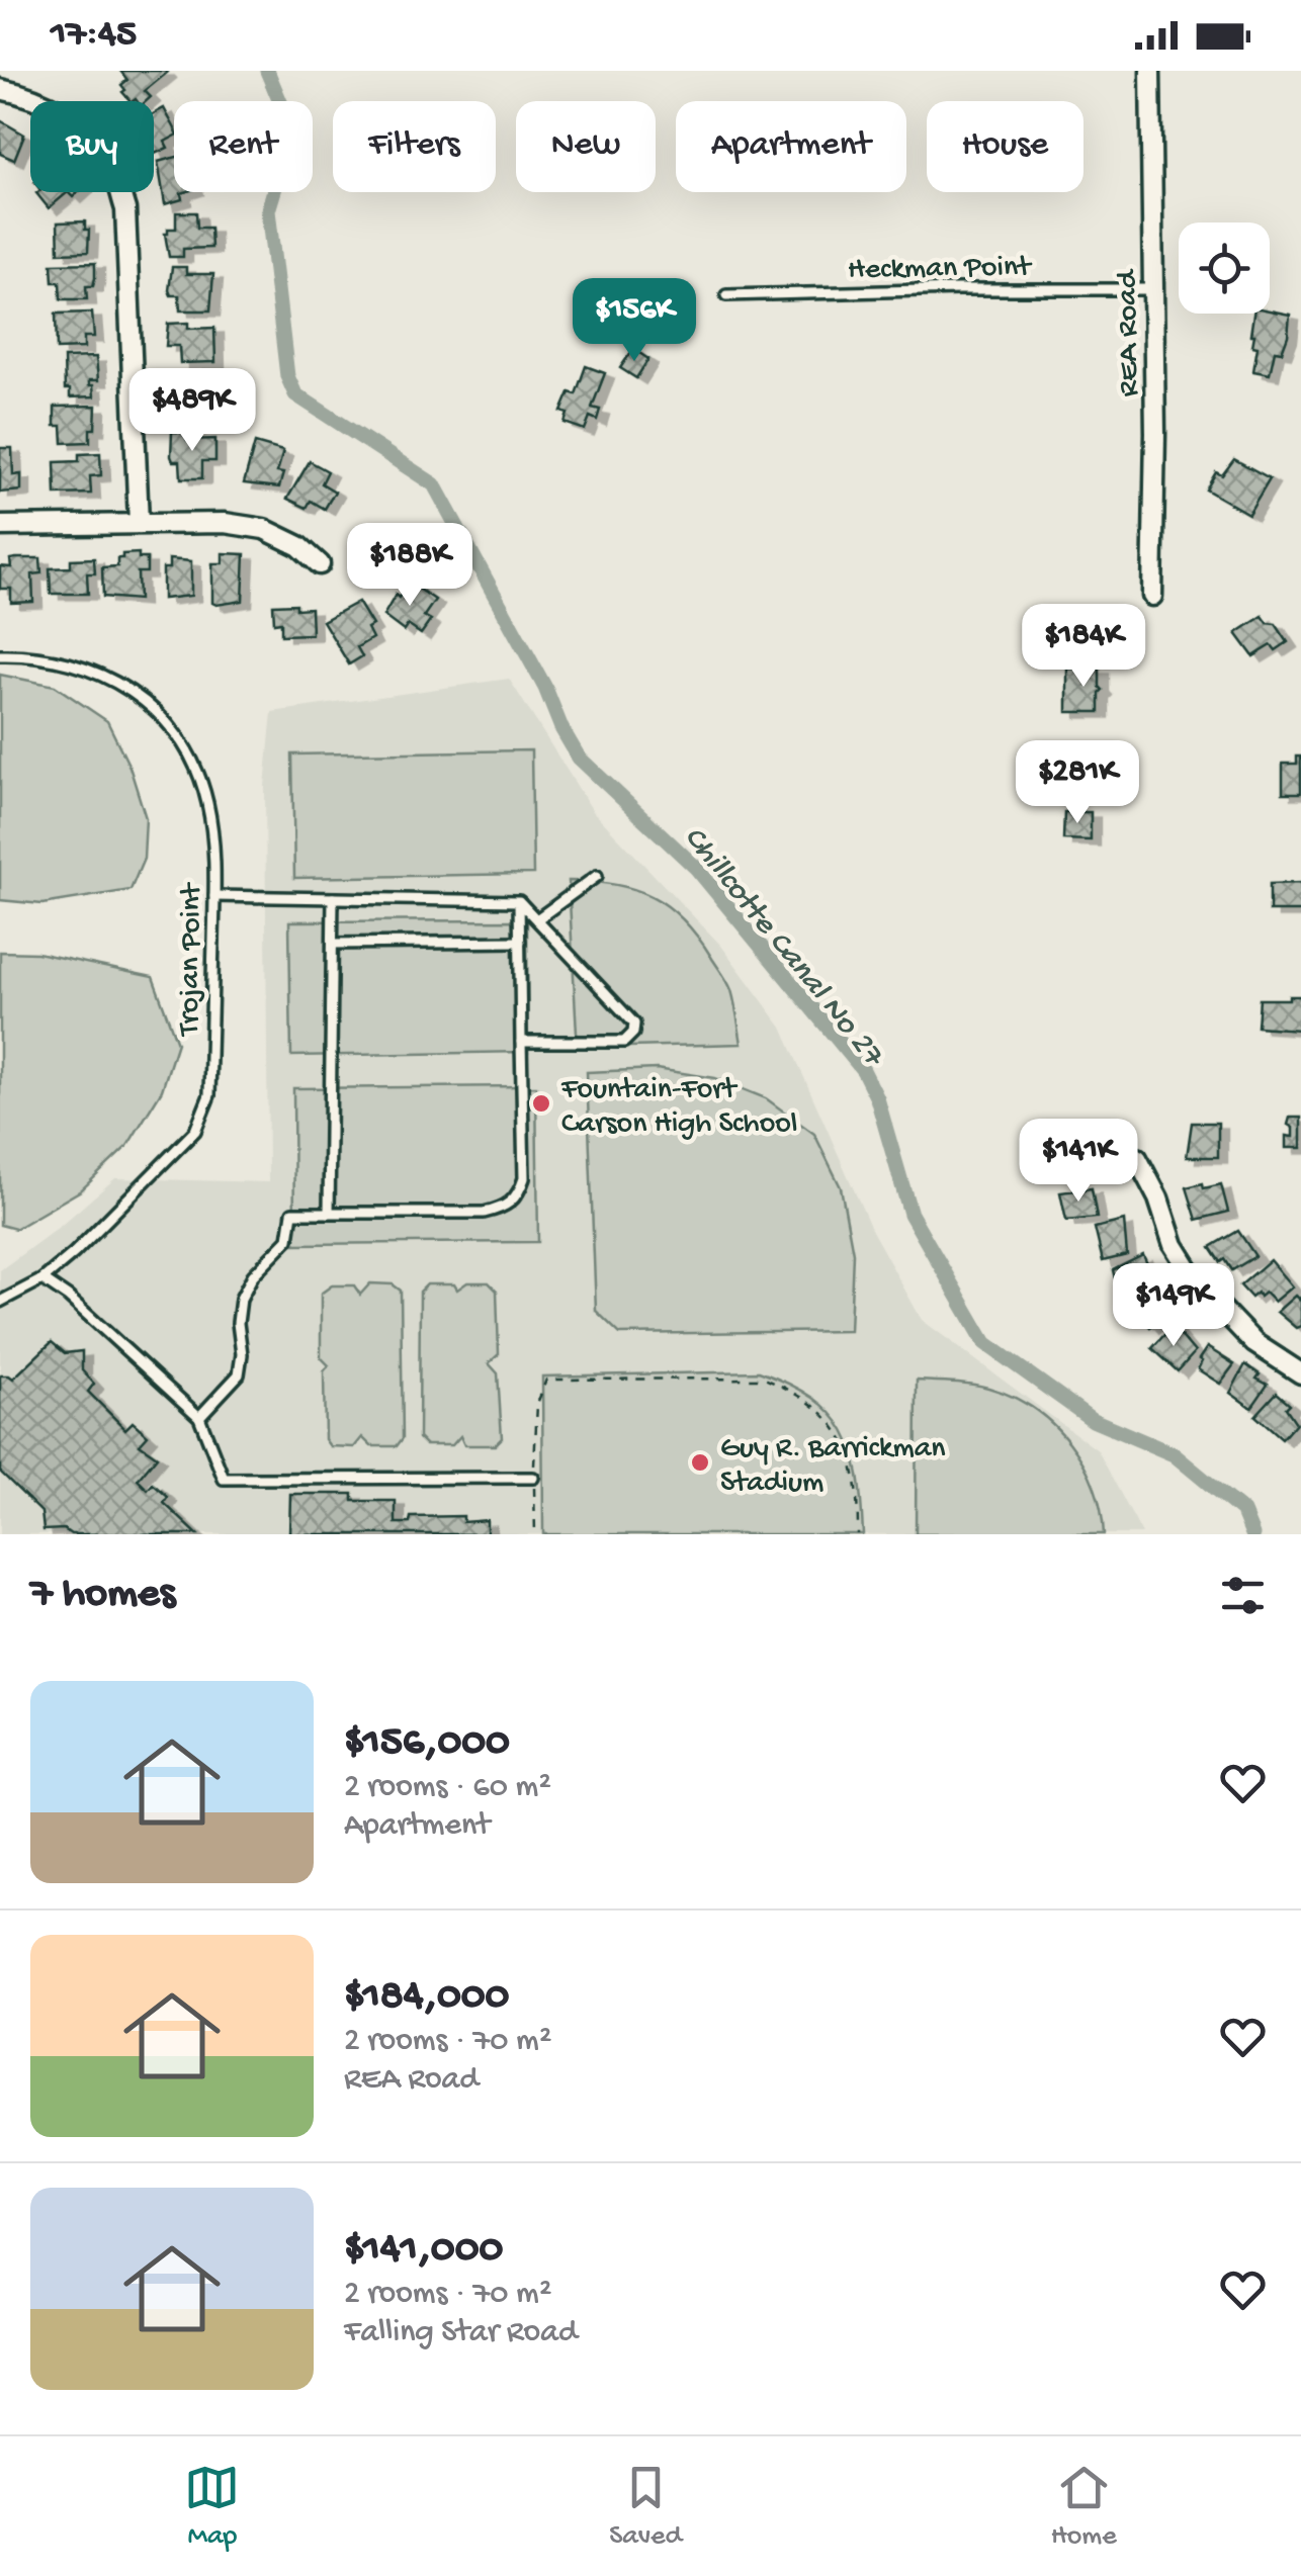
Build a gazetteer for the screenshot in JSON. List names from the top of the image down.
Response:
{
  "streets": {
    "street": ["REA Road"],
    "lane": ["Heckman Point", "Trojan Point"]
  },
  "crossings": [
    ["Heckman Point", "REA Road"]
  ],
  "water": ["Chillcotte Canal No 27"],
  "places": ["Fountain-Fort Carson High School", "Guy R. Barrickman Stadium"],
  "page": {
    "status": "17:45",
    "chip": [
      "Buy",
      "Rent",
      "Filters",
      "New",
      "Apartment",
      "House"
    ],
    "price": [
      "$156K",
      "$489K",
      "$188K",
      "$184K",
      "$281K",
      "$141K",
      "$149K"
    ],
    "heading": "7 homes",
    "list": [
      {
        "name": "$156,000",
        "note": "2 rooms · 60 m² · Apartment"
      },
      {
        "name": "$184,000",
        "note": "2 rooms · 70 m² · REA Road"
      },
      {
        "name": "$141,000",
        "note": "2 rooms · 70 m² · Falling Star Road"
      }
    ],
    "tabs": ["Map", "Saved", "Home"]
  }
}
